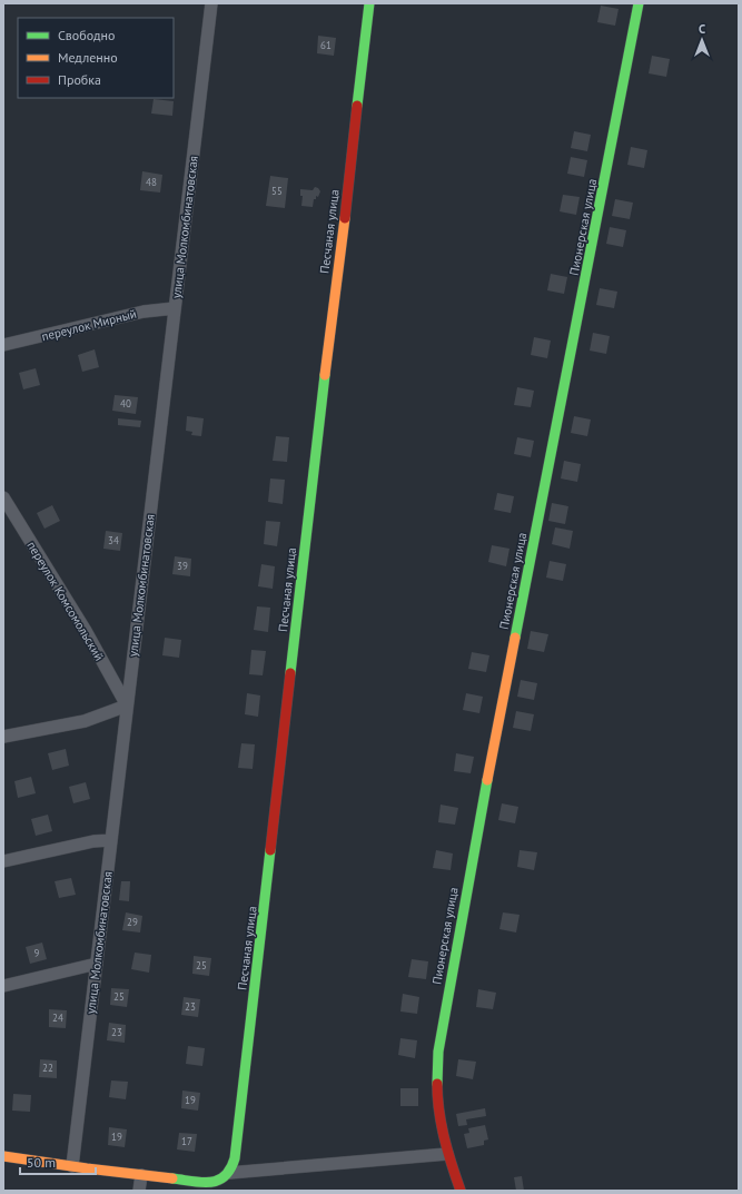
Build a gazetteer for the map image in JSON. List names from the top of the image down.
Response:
{
  "streets": {
    "street": [
      "улица Молкомбинатовская",
      "Пионерская улица",
      "Песчаная улица",
      "переулок Мирный",
      "переулок Комсомольский"
    ]
  },
  "crossings": [
    ["улица Молкомбинатовская", "переулок Мирный"],
    ["улица Молкомбинатовская", "переулок Комсомольский"]
  ],
  "house_numbers": [
    "61",
    "48",
    "55",
    "40",
    "34",
    "39",
    "29",
    "9",
    "25",
    "25",
    "23",
    "24",
    "23",
    "22",
    "19",
    "19",
    "17"
  ],
  "legend": ["Свободно", "Медленно", "Пробка"],
  "scale_bar": "50 m",
  "north": "top"
}
